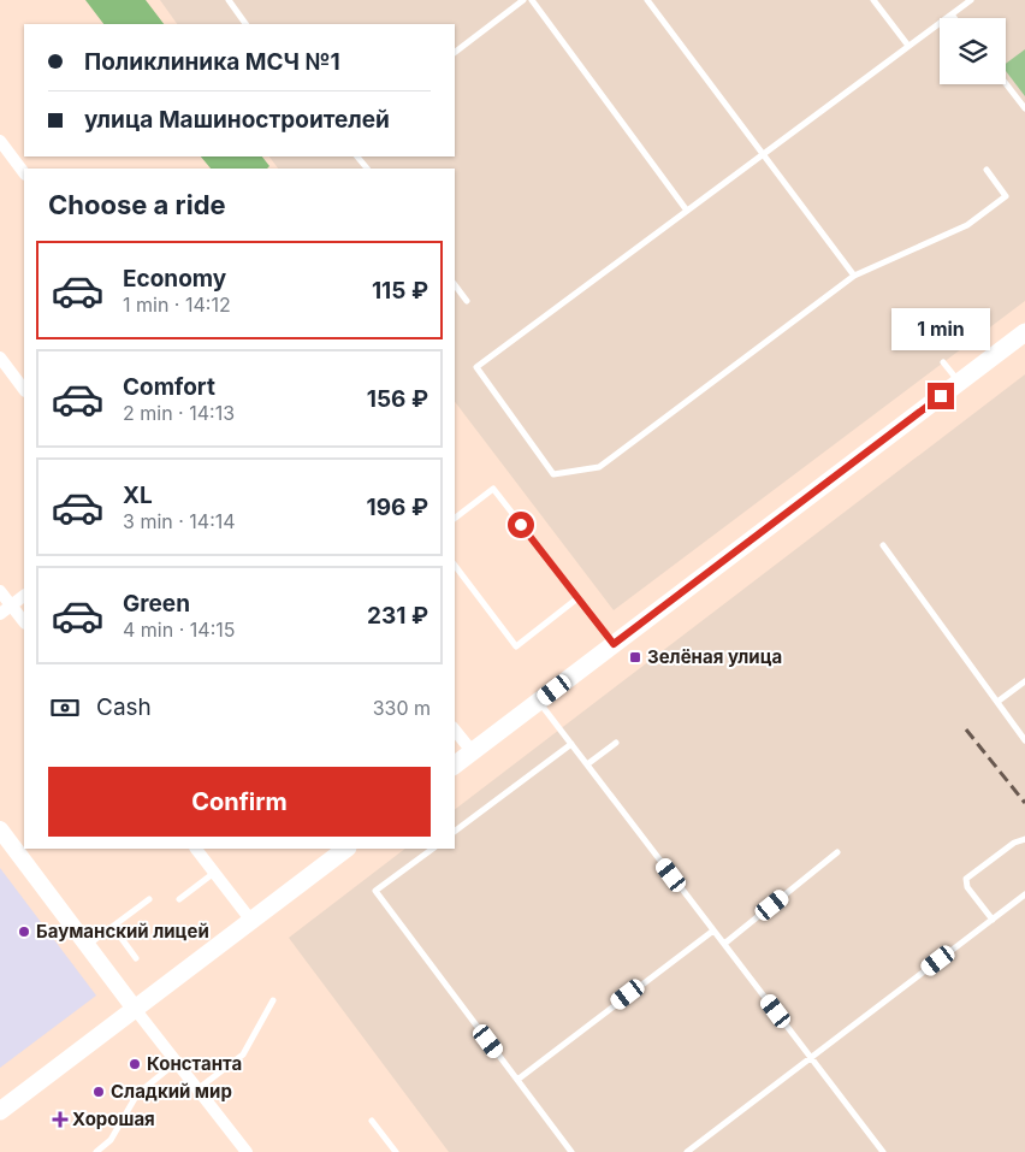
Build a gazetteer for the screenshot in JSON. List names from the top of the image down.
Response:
{
  "places": {
    "transit": ["Зелёная улица"],
    "other": ["Бауманский лицей", "Константа", "Сладкий мир"],
    "health": ["Хорошая"]
  },
  "page": {
    "banner": ["Поликлиника МСЧ №1", "улица Машиностроителей"],
    "heading": "Choose a ride",
    "list": [
      {
        "name": "Economy",
        "note": "1 min · 14:12",
        "value": "115 ₽"
      },
      {
        "name": "Comfort",
        "note": "2 min · 14:13",
        "value": "156 ₽"
      },
      {
        "name": "XL",
        "note": "3 min · 14:14",
        "value": "196 ₽"
      },
      {
        "name": "Green",
        "note": "4 min · 14:15",
        "value": "231 ₽"
      }
    ],
    "bubble": "1 min",
    "pay": ["Cash", "330 m"],
    "buttons": "Confirm"
  }
}
